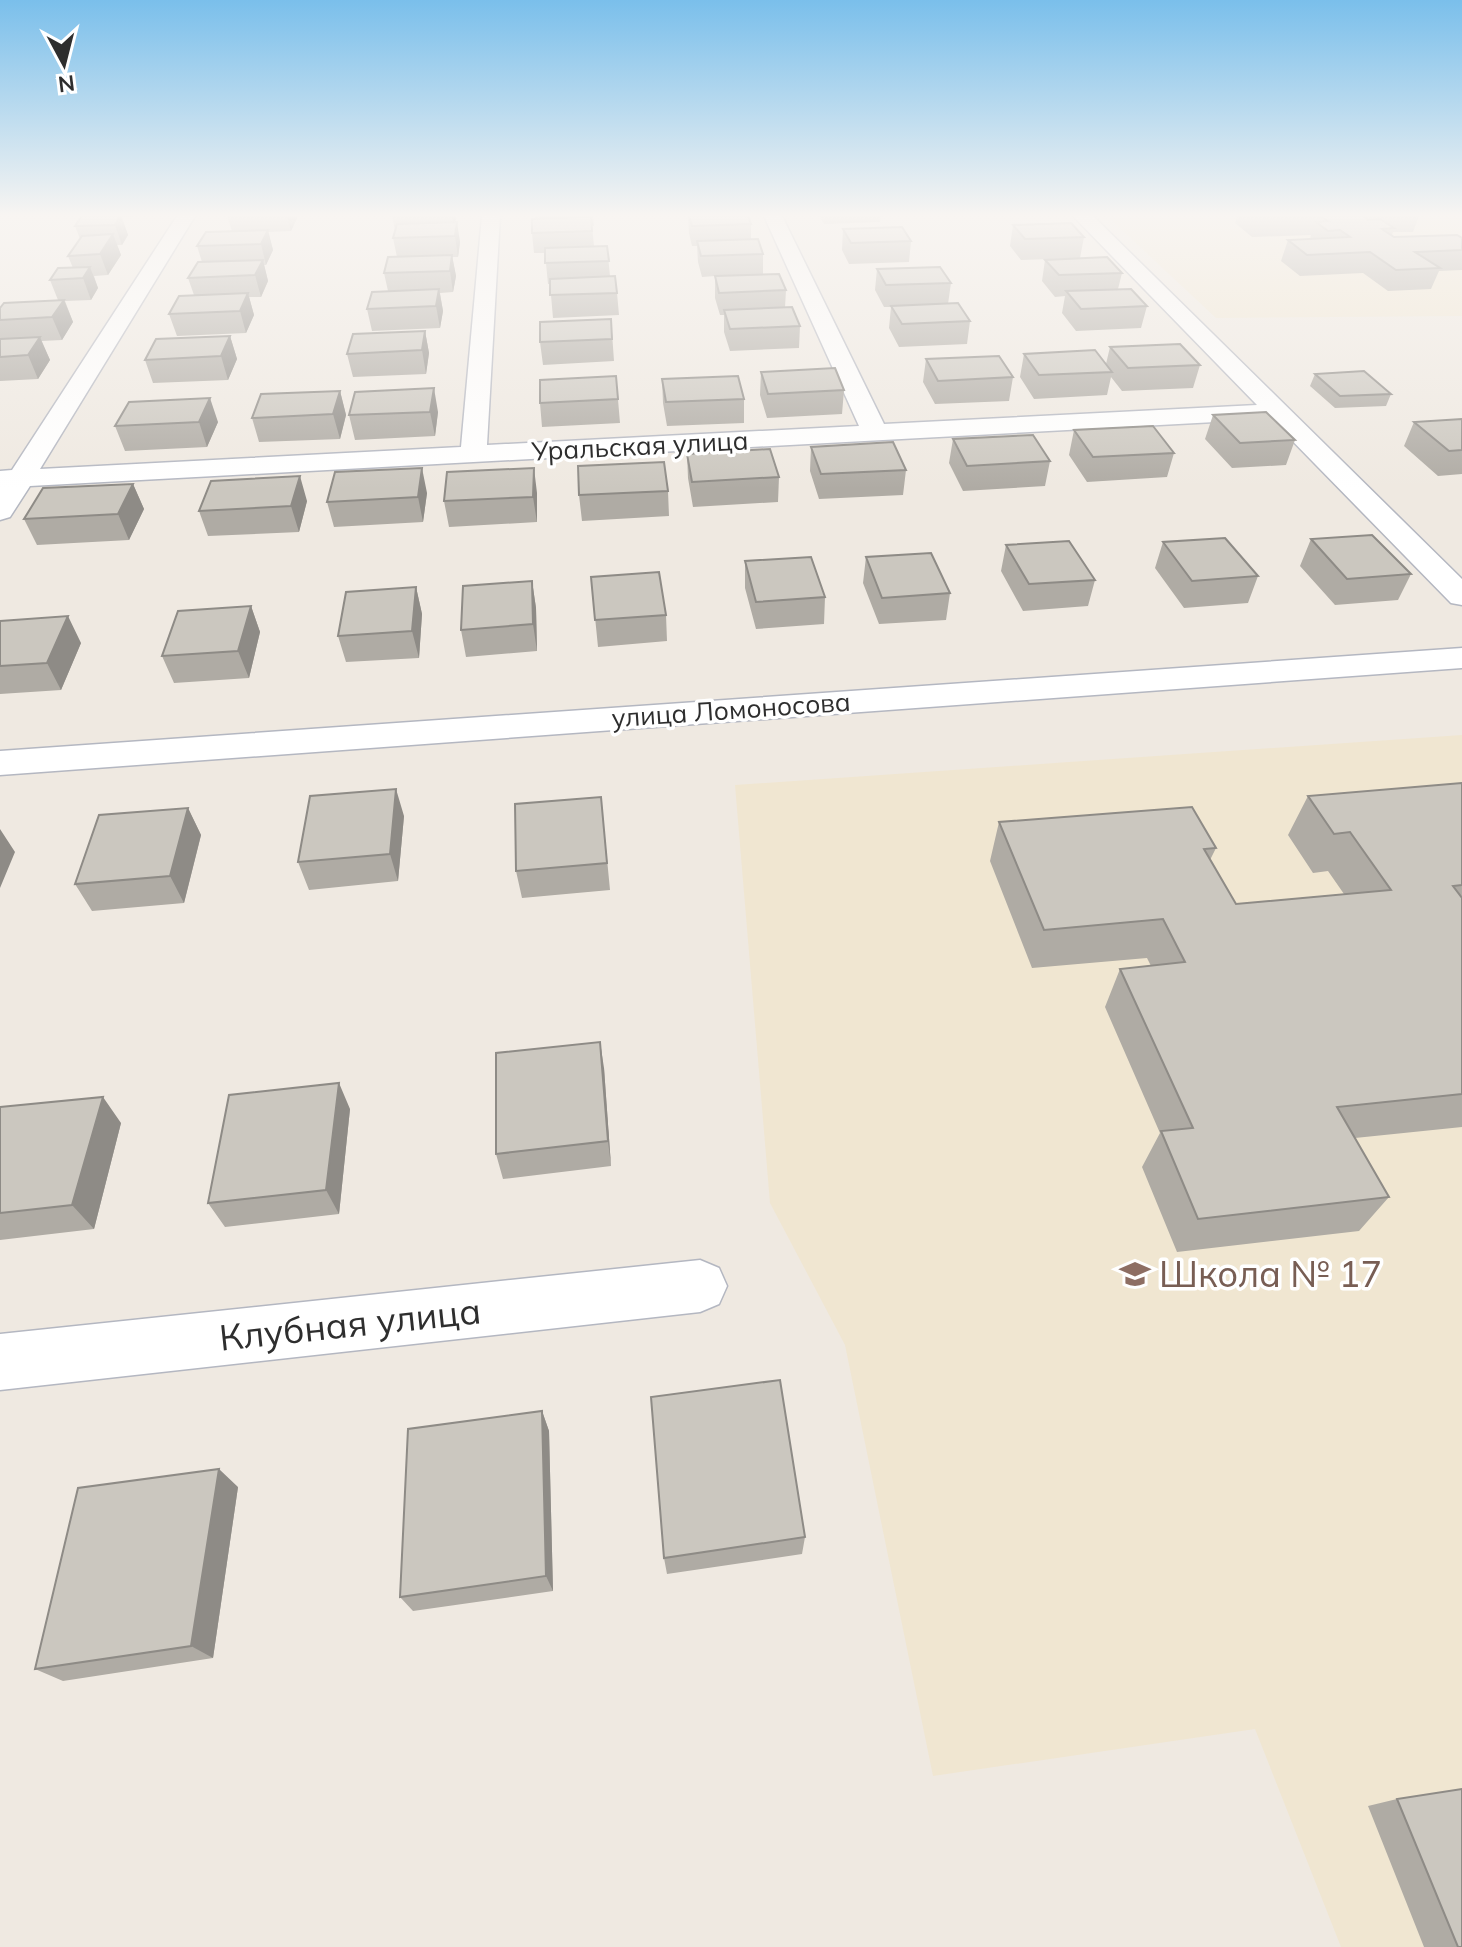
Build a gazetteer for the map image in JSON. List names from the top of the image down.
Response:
{
  "streets": {
    "street": ["Уральская улица", "улица Ломоносова", "Клубная улица"]
  },
  "places": {
    "school or university": ["Школа № 17"]
  },
  "north": "bottom"
}
